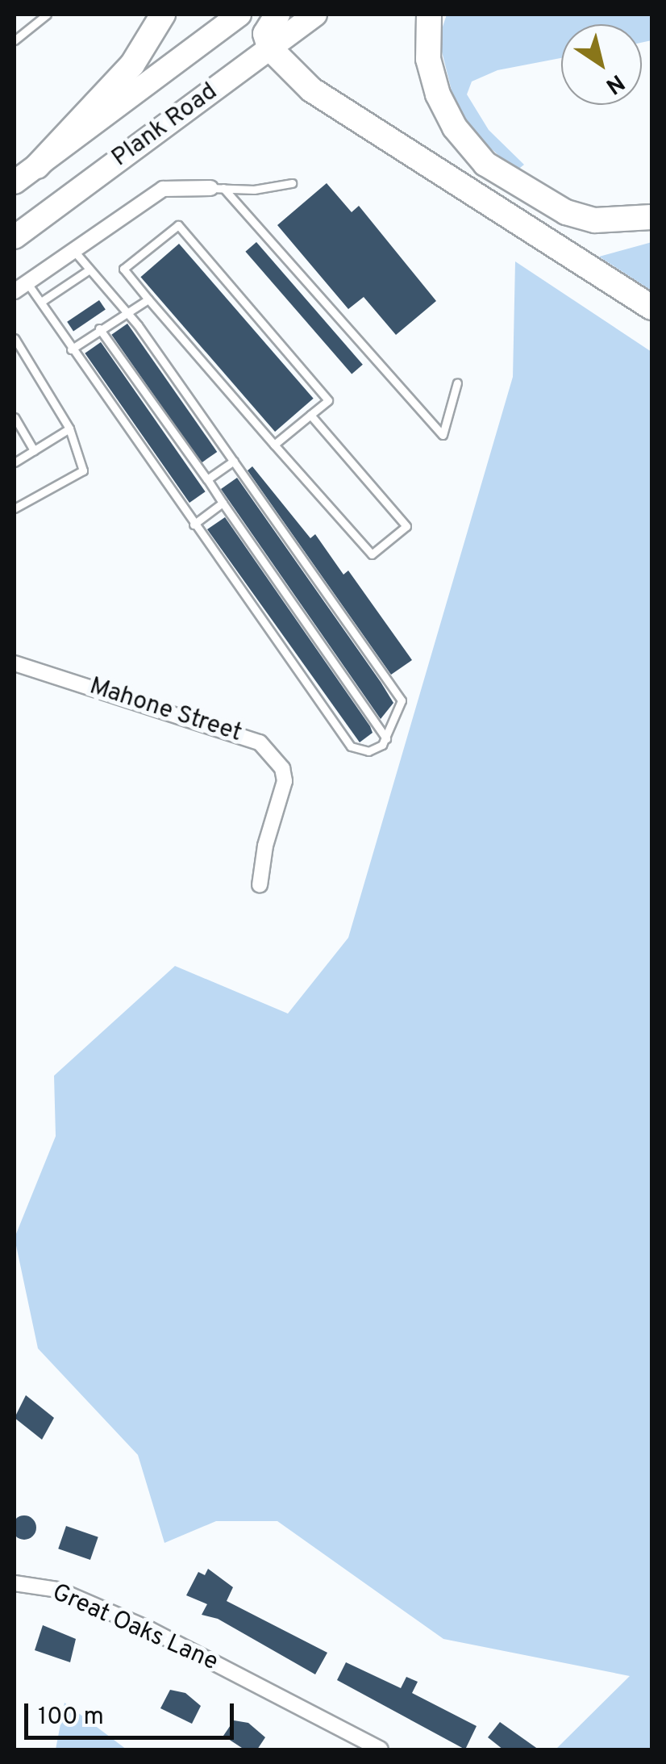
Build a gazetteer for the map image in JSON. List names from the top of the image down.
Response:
{
  "streets": {
    "highway": ["Plank Road"],
    "street": ["Mahone Street", "Great Oaks Lane"]
  },
  "scale_bar": "100 m",
  "north": "bottom right"
}
